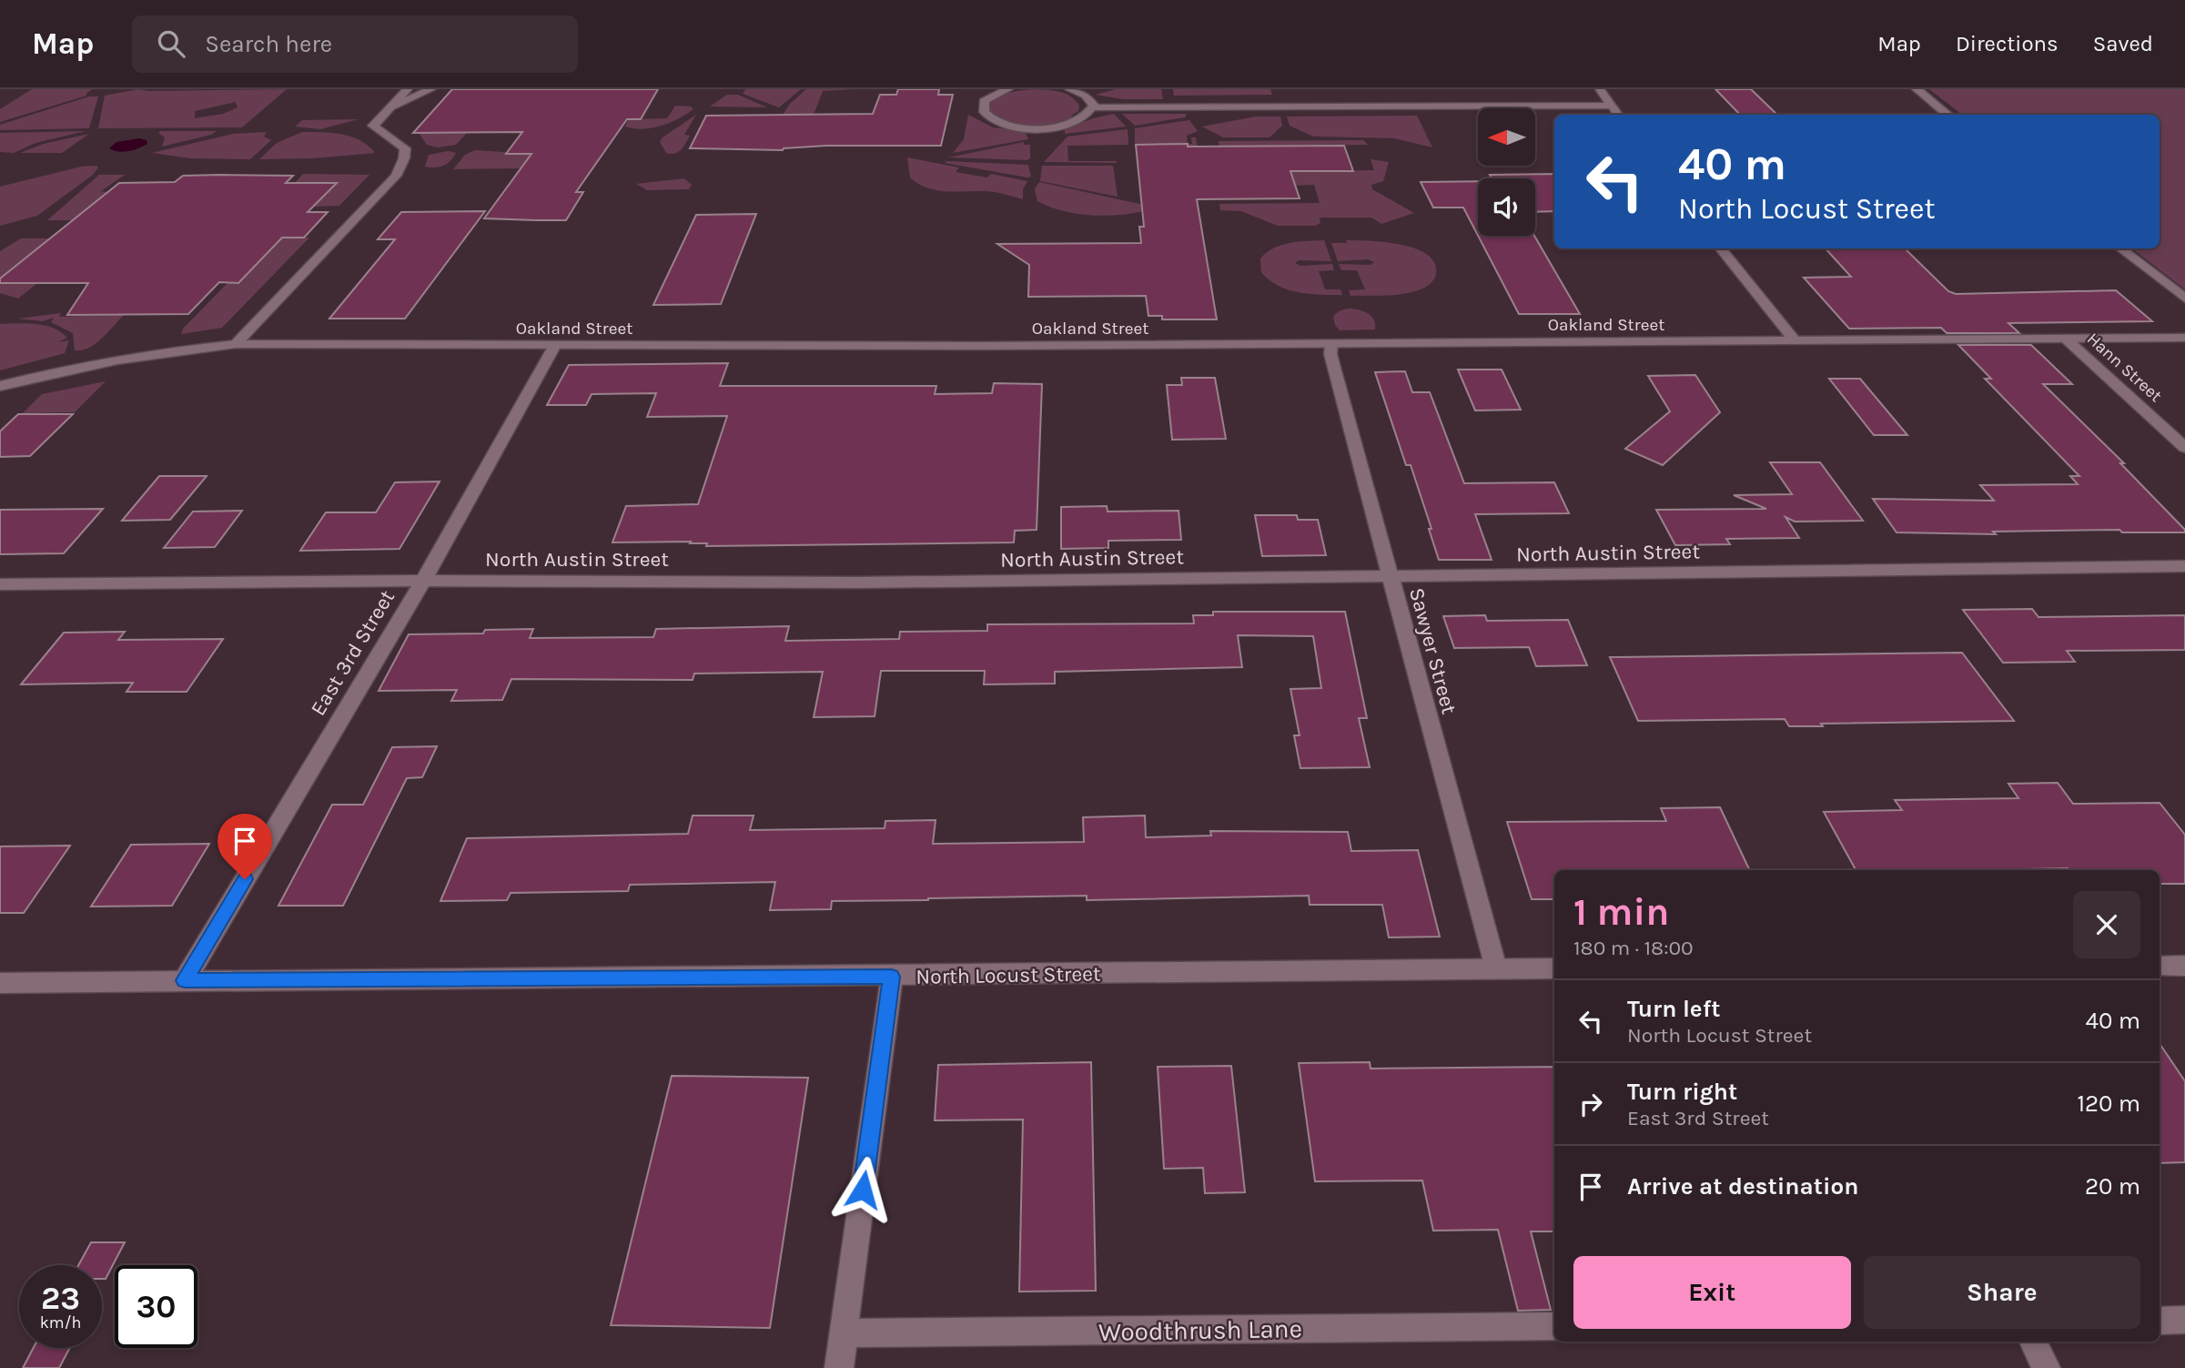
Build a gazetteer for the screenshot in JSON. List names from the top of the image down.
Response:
{
  "streets": {
    "street": [
      "Oakland Street",
      "Hann Street",
      "North Austin Street",
      "Sawyer Street",
      "East 3rd Street",
      "North Locust Street",
      "Woodthrush Lane"
    ]
  },
  "crossings": [
    ["Oakland Street", "Hann Street"],
    ["Oakland Street", "Sawyer Street"],
    ["Oakland Street", "East 3rd Street"],
    ["North Austin Street", "Sawyer Street"],
    ["North Austin Street", "East 3rd Street"],
    ["Sawyer Street", "North Locust Street"],
    ["East 3rd Street", "North Locust Street"]
  ],
  "north": "left",
  "page": {
    "header": "Map",
    "search": "Search here",
    "nav": ["Map", "Directions", "Saved"],
    "turn": ["40 m", "North Locust Street"],
    "heading": ["1 min", "180 m · 18:00"],
    "list": [
      {
        "name": "Turn left",
        "note": "North Locust Street",
        "value": "40 m"
      },
      {
        "name": "Turn right",
        "note": "East 3rd Street",
        "value": "120 m"
      },
      {
        "name": "Arrive at destination",
        "value": "20 m"
      }
    ],
    "buttons": ["Exit", "Share"],
    "speed": "23 km/h",
    "limit": "30"
  }
}
